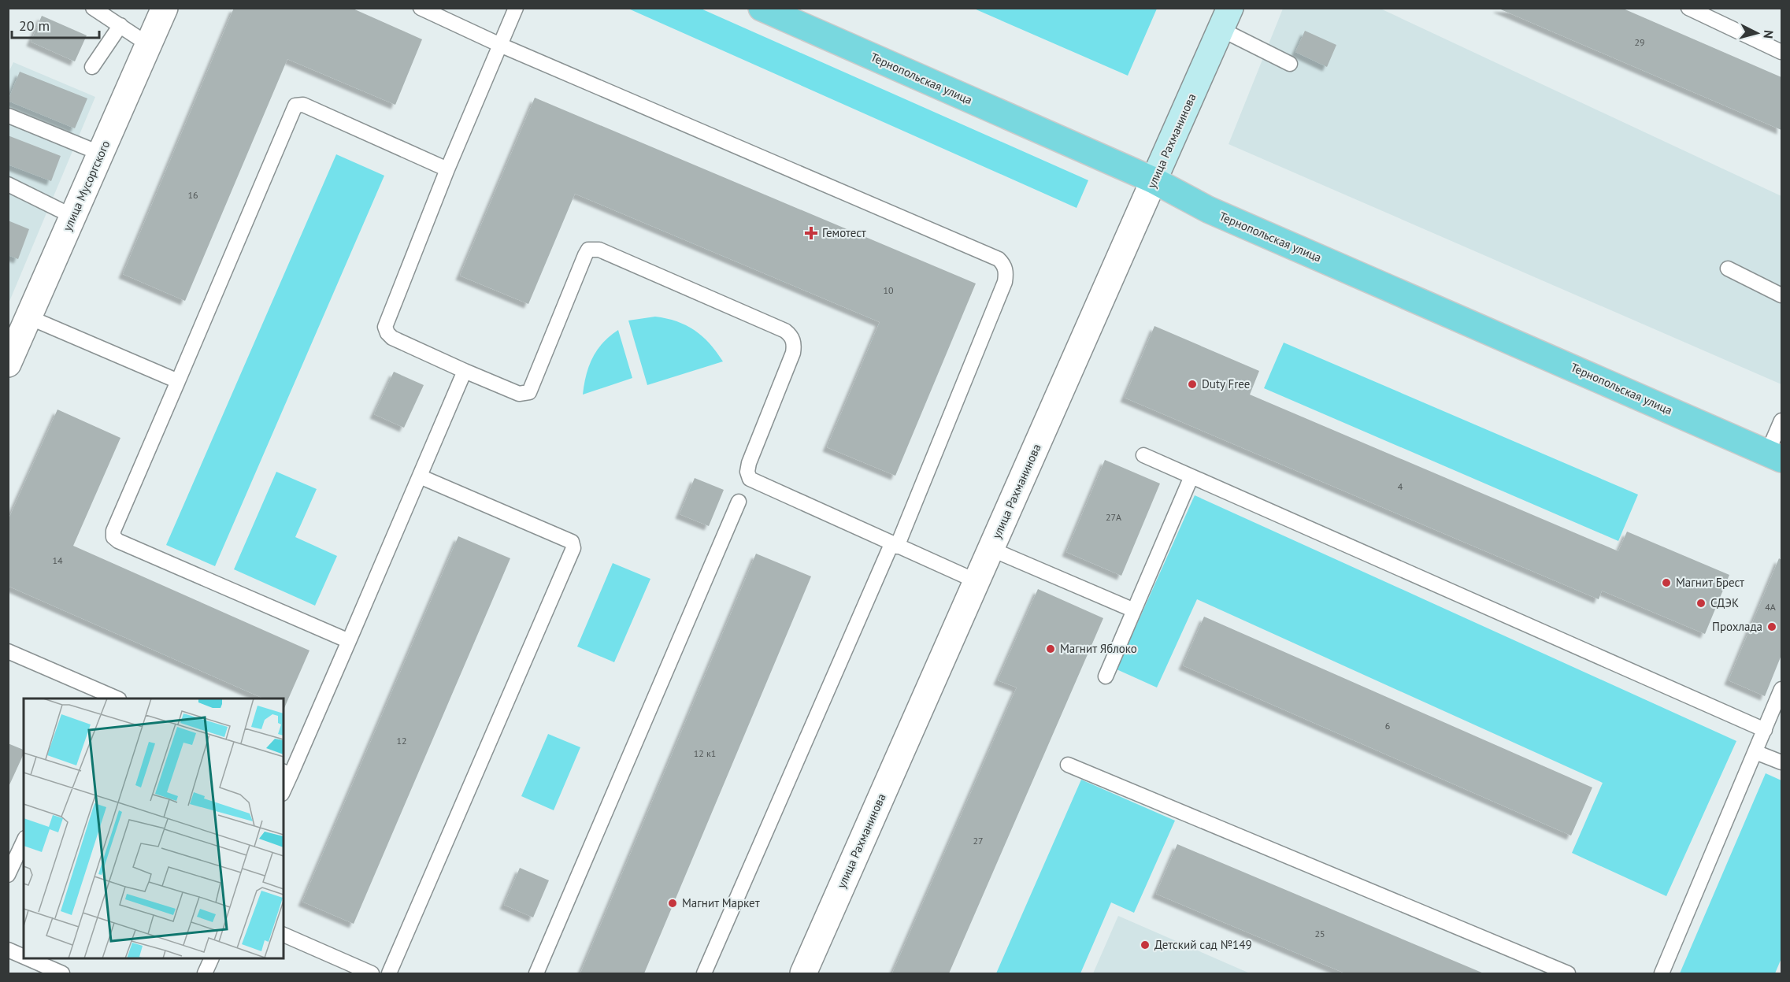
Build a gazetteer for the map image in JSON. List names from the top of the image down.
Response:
{
  "streets": {
    "main road": ["Тернопольская улица", "улица Рахманинова"],
    "street": ["улица Мусоргского"]
  },
  "crossings": [
    ["Тернопольская улица", "улица Рахманинова"]
  ],
  "places": {
    "health": ["Гемотест"],
    "other": [
      "Duty Free",
      "Магнит Брест",
      "СДЭК",
      "Прохлада",
      "Магнит Яблоко",
      "Магнит Маркет",
      "Детский сад №149"
    ]
  },
  "house_numbers": [
    "29",
    "16",
    "10",
    "4",
    "27А",
    "14",
    "4А",
    "6",
    "12",
    "12 к1",
    "27",
    "25"
  ],
  "scale_bar": "20 m",
  "north": "right"
}
